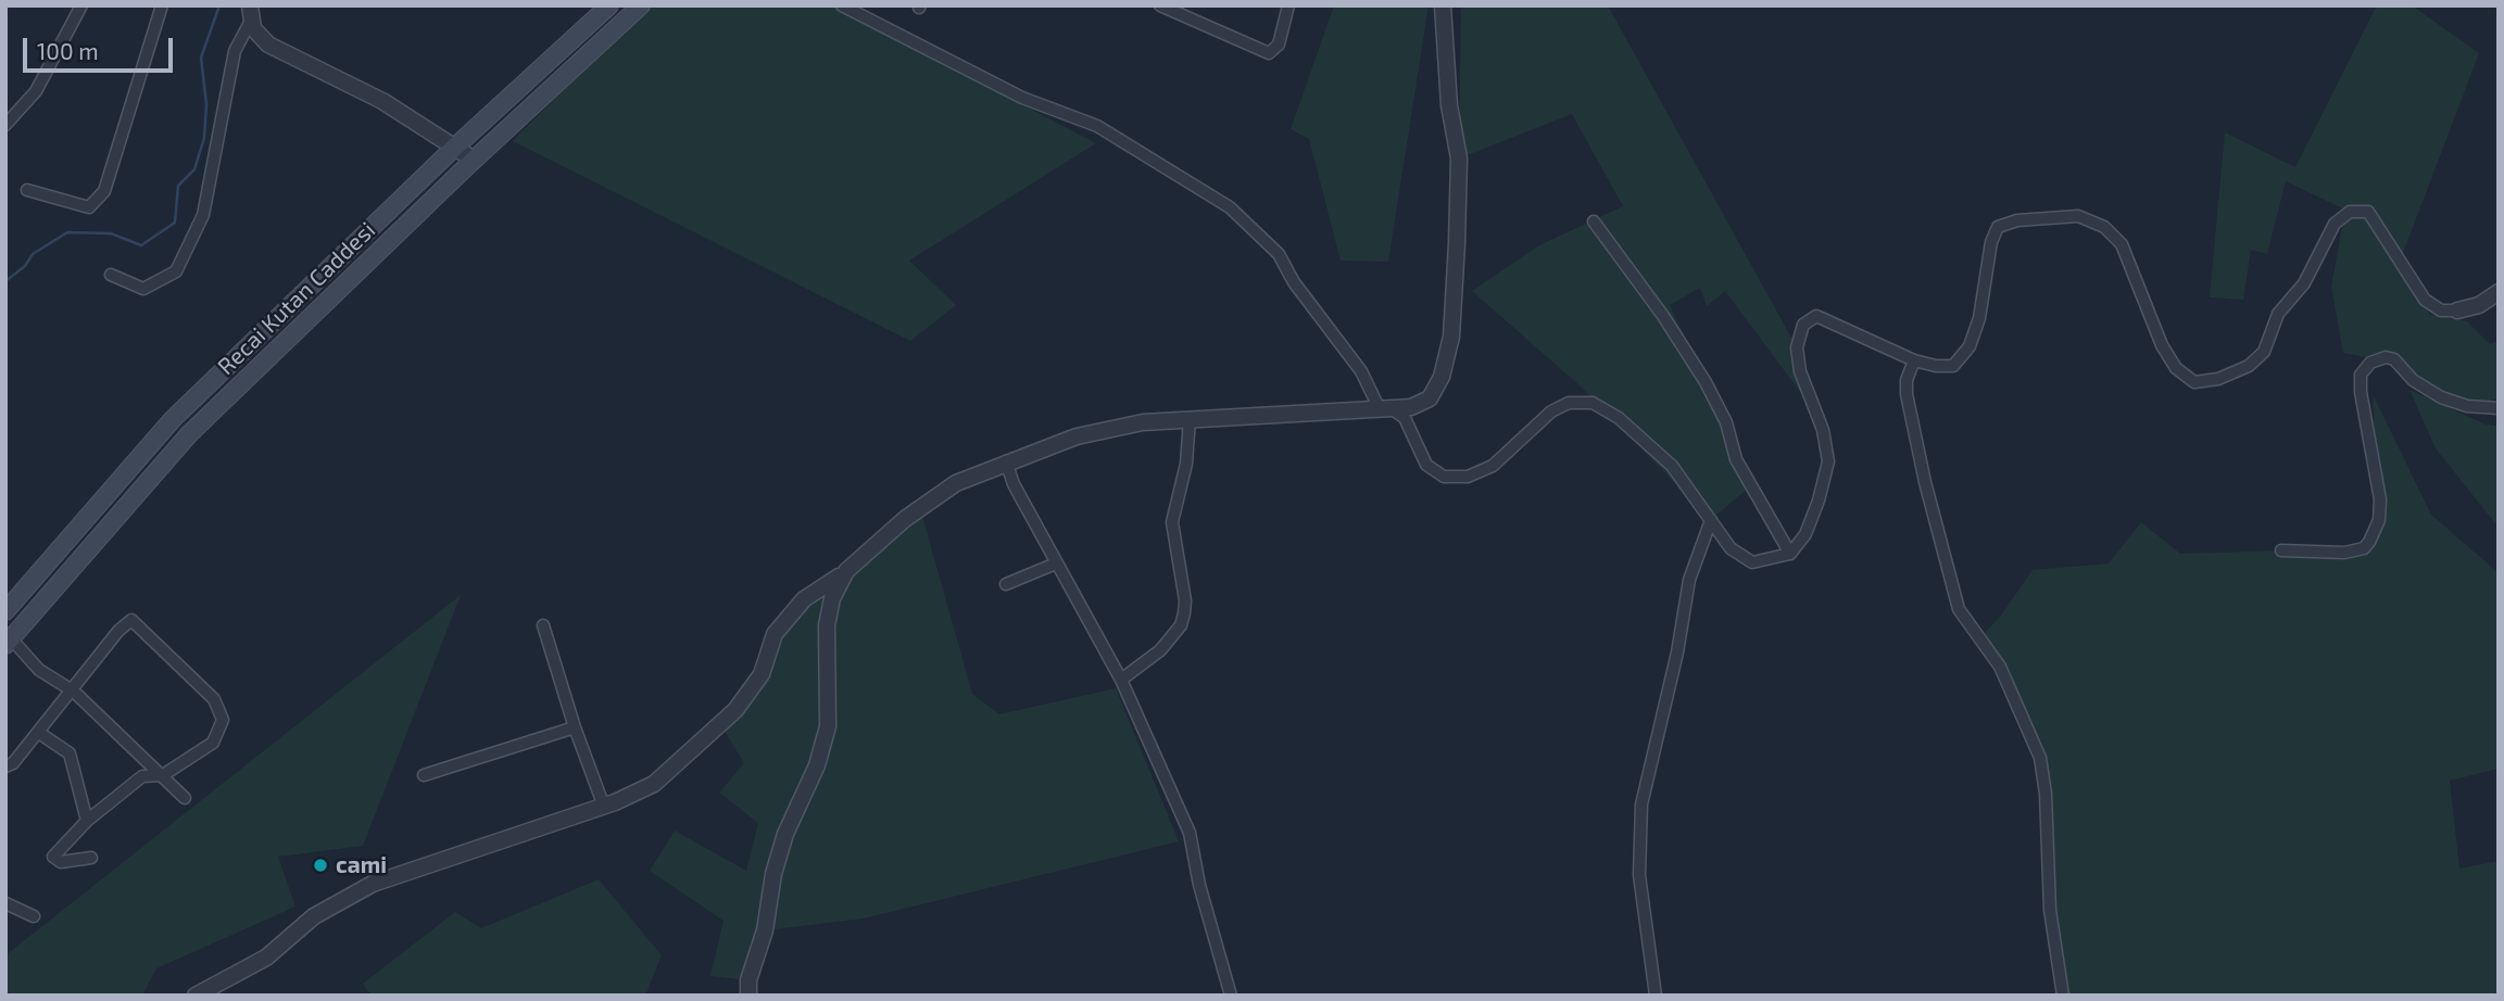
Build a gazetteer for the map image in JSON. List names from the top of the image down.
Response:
{
  "streets": {
    "main road": ["Recai Kutan Caddesi"]
  },
  "places": ["cami"],
  "scale_bar": "100 m"
}
